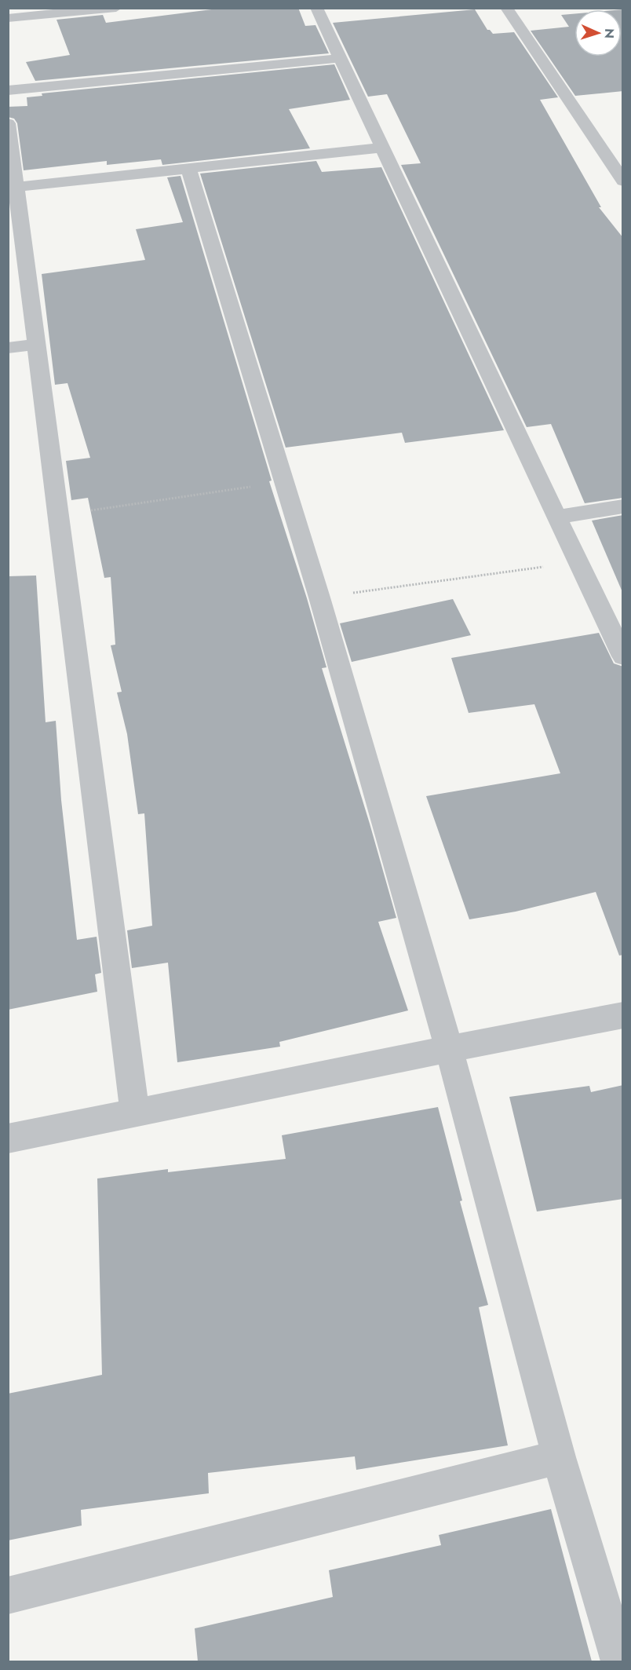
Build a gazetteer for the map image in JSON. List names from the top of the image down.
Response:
{
  "north": "right"
}
